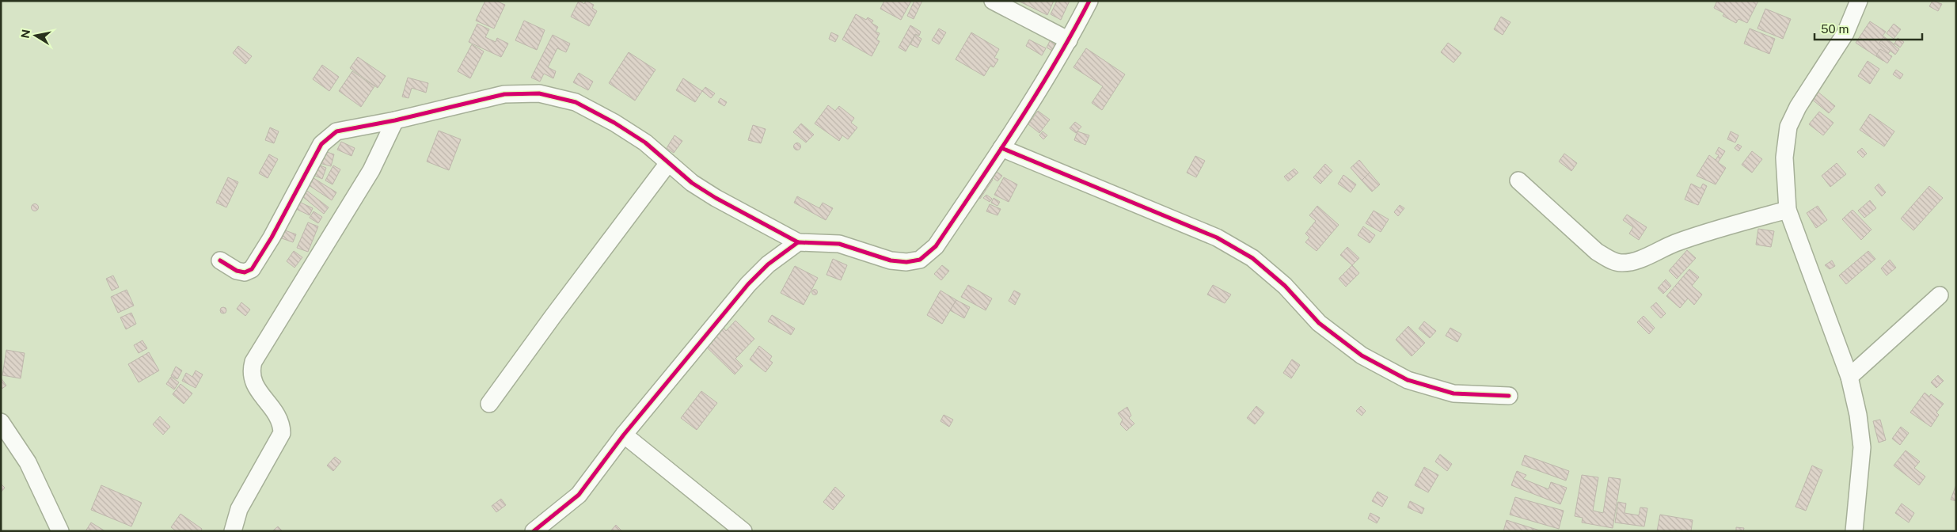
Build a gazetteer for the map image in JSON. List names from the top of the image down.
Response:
{
  "scale_bar": "50 m",
  "north": "left"
}
